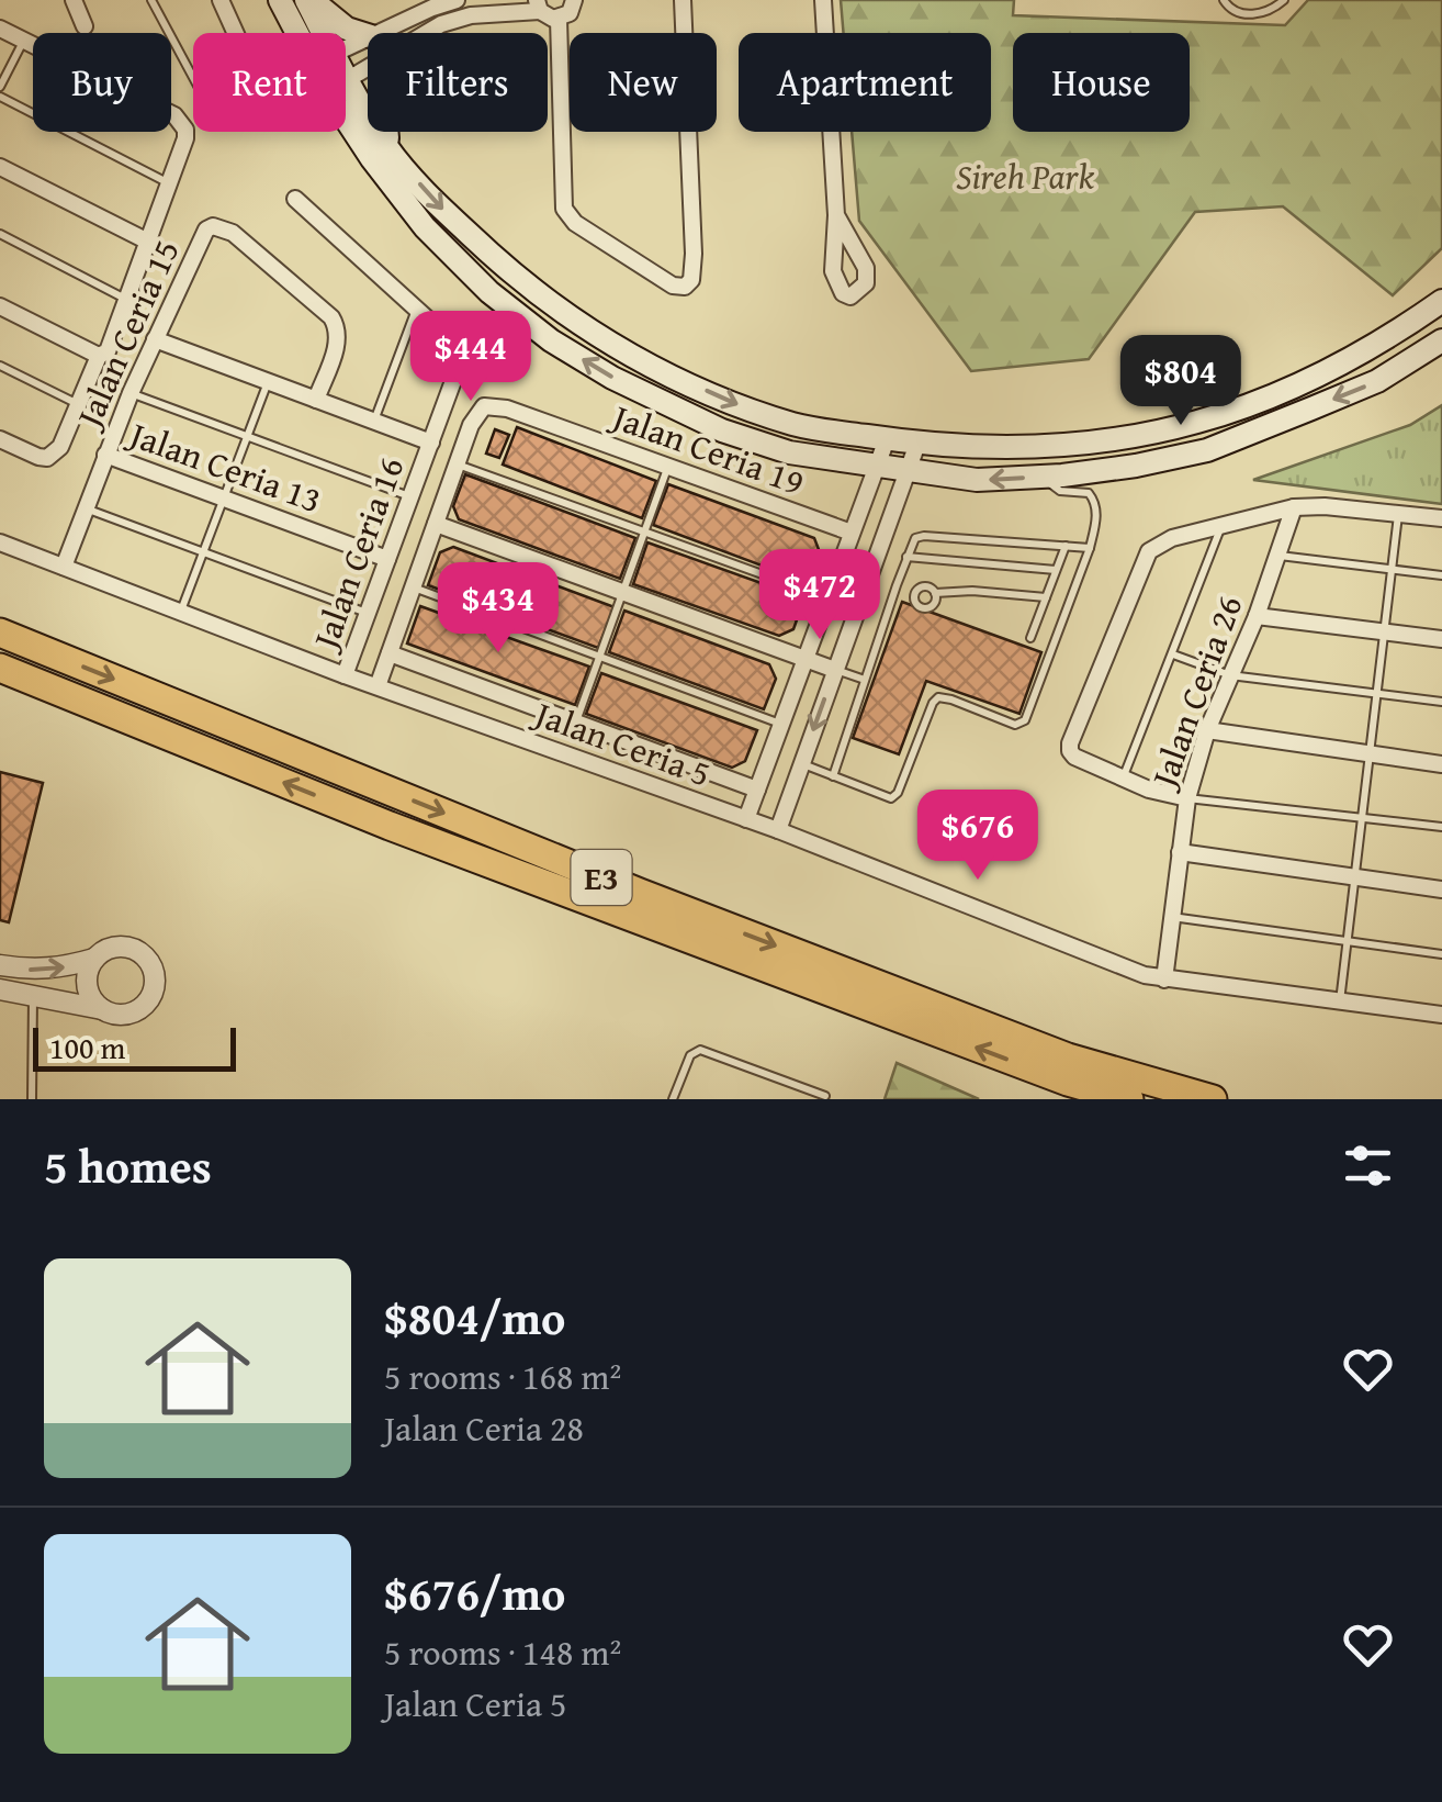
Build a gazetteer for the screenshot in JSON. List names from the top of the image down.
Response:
{
  "streets": {
    "highway": ["E3"],
    "street": [
      "Jalan Ceria 15",
      "Jalan Ceria 19",
      "Jalan Ceria 13",
      "Jalan Ceria 16",
      "Jalan Ceria 26",
      "Jalan Ceria 5"
    ]
  },
  "crossings": [
    ["Jalan Ceria 15", "Jalan Ceria 13"],
    ["Jalan Ceria 15", "Jalan Ceria 5"],
    ["Jalan Ceria 19", "Jalan Ceria 5"],
    ["Jalan Ceria 13", "Jalan Ceria 16"],
    ["Jalan Ceria 16", "Jalan Ceria 5"],
    ["Jalan Ceria 26", "Jalan Ceria 5"]
  ],
  "parks": ["Sireh Park"],
  "scale_bar": "100 m",
  "page": {
    "chip": [
      "Buy",
      "Rent",
      "Filters",
      "New",
      "Apartment",
      "House"
    ],
    "price": [
      "$444",
      "$804",
      "$472",
      "$434",
      "$676"
    ],
    "scale": "100 m",
    "heading": "5 homes",
    "list": [
      {
        "name": "$804/mo",
        "note": "5 rooms · 168 m² · Jalan Ceria 28"
      },
      {
        "name": "$676/mo",
        "note": "5 rooms · 148 m² · Jalan Ceria 5"
      }
    ]
  }
}
